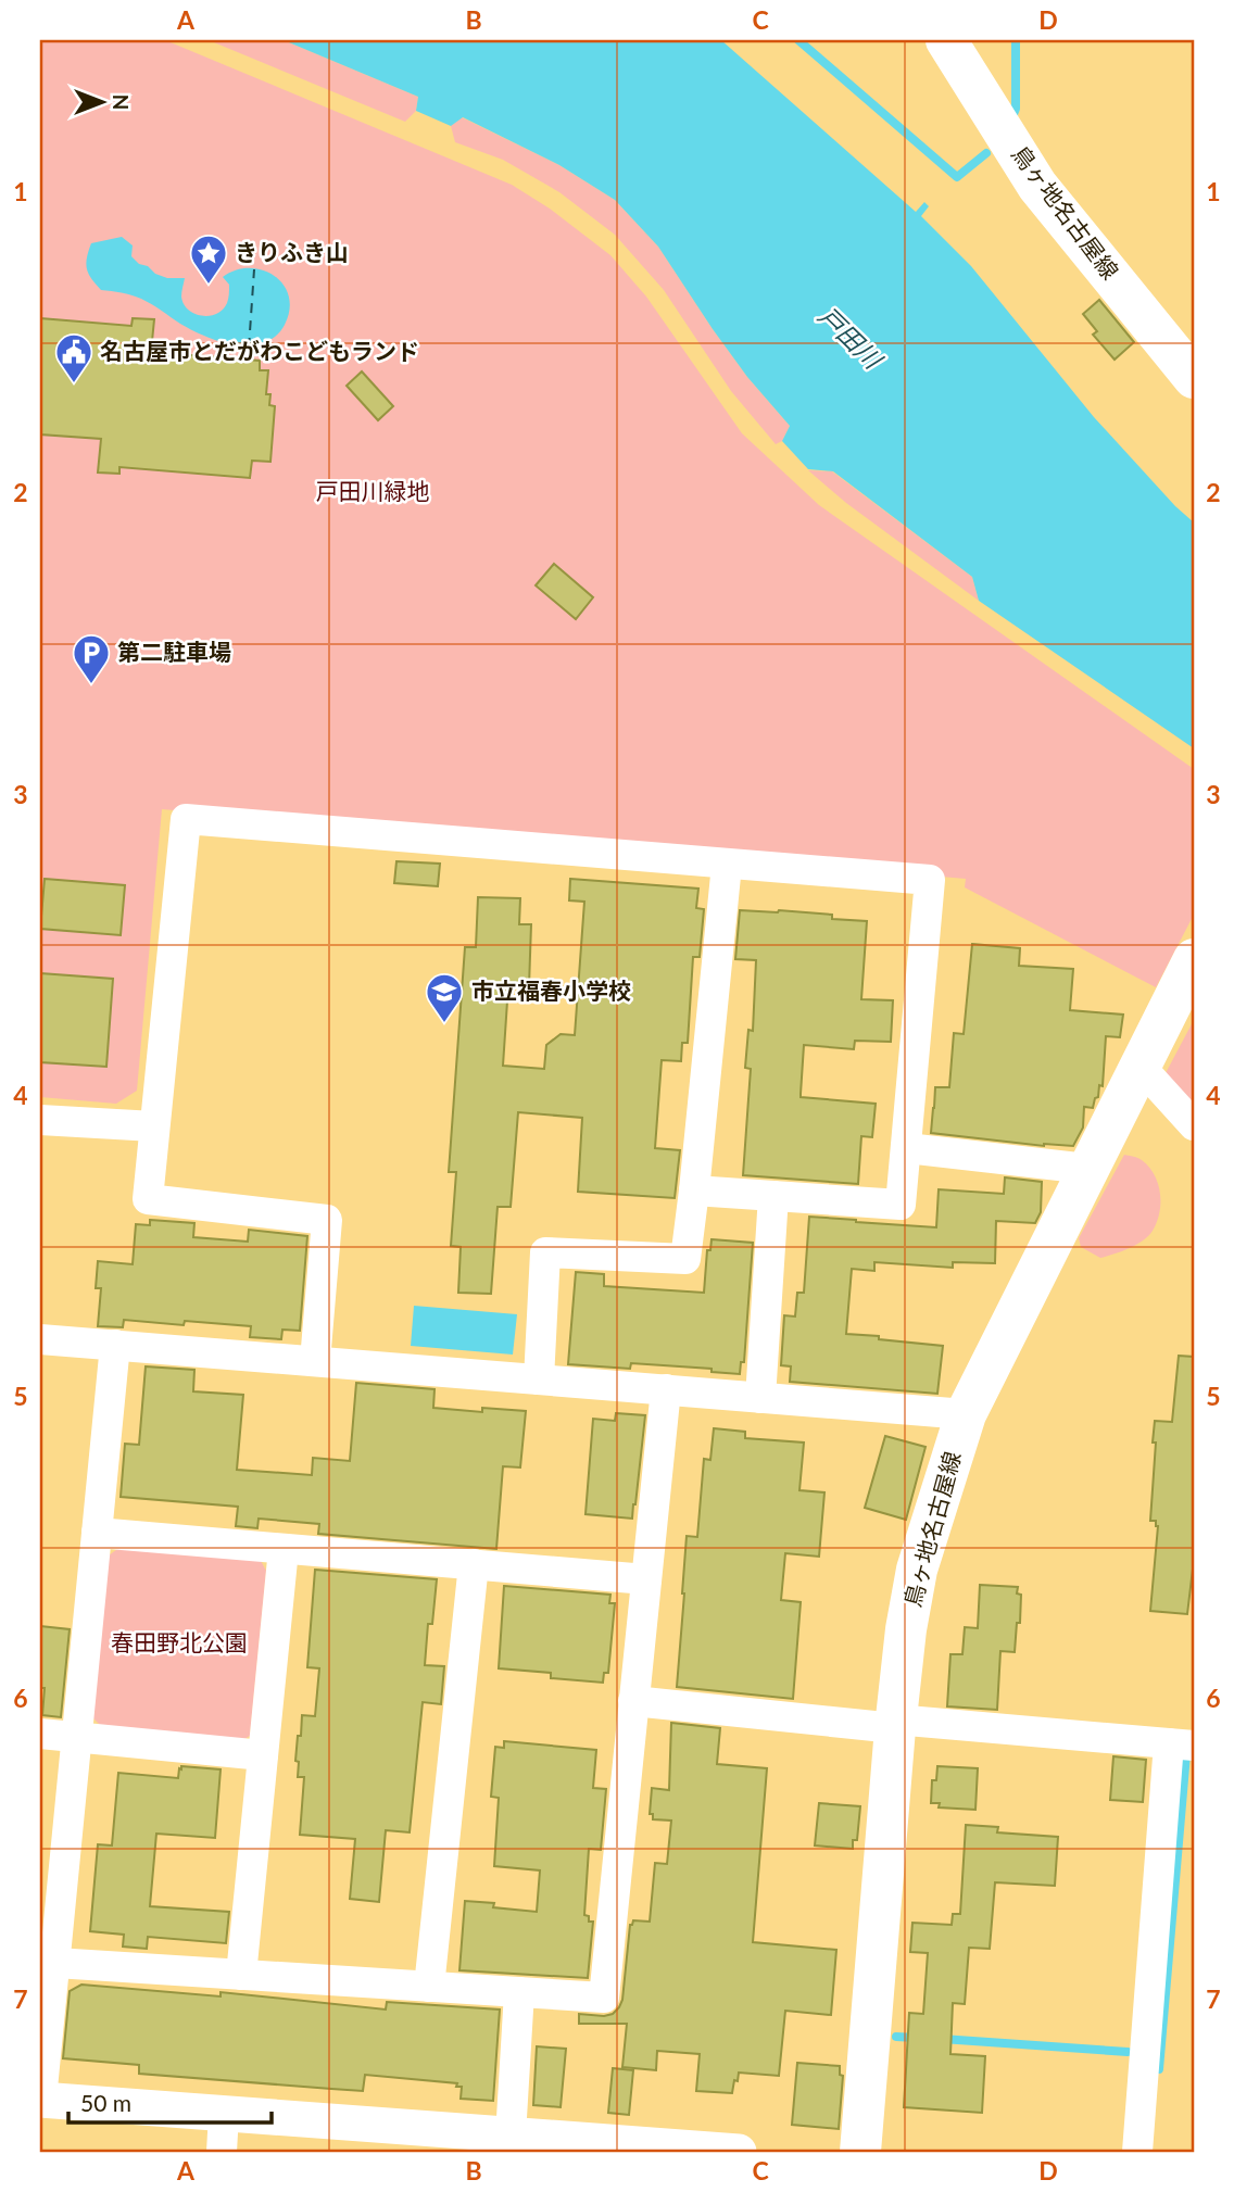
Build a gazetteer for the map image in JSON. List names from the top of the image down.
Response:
{
  "streets": {
    "main road": ["鳥ヶ地名古屋線"]
  },
  "water": ["戸田川"],
  "parks": ["戸田川緑地", "春田野北公園"],
  "places": {
    "place": ["きりふき山"],
    "public building": ["名古屋市とだがわこどもランド"],
    "parking": ["第二駐車場"],
    "school or university": ["市立福春小学校"]
  },
  "scale_bar": "50 m",
  "north": "right",
  "grid": {
    "columns": [
      "A",
      "B",
      "C",
      "D"
    ],
    "rows": [
      "1",
      "2",
      "3",
      "4",
      "5",
      "6",
      "7"
    ]
  }
}
